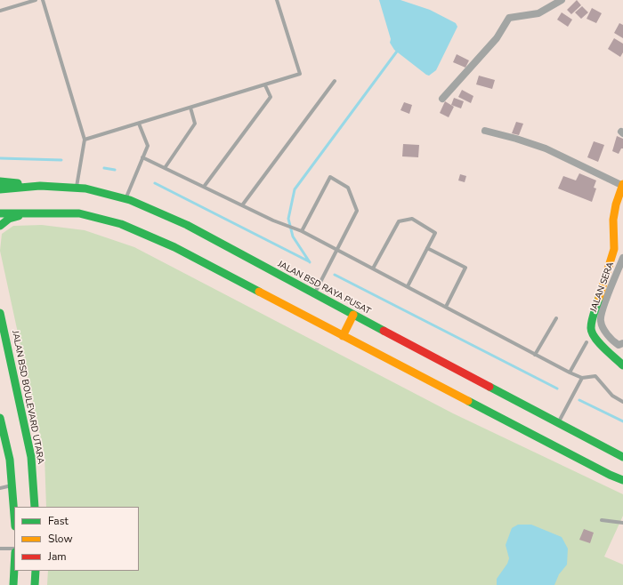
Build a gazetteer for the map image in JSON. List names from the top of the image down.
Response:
{
  "streets": {
    "main road": ["JALAN BSD RAYA PUSAT", "JALAN BSD BOULEVARD UTARA"],
    "street": ["JALAN SERA"]
  },
  "legend": ["Fast", "Slow", "Jam"]
}
